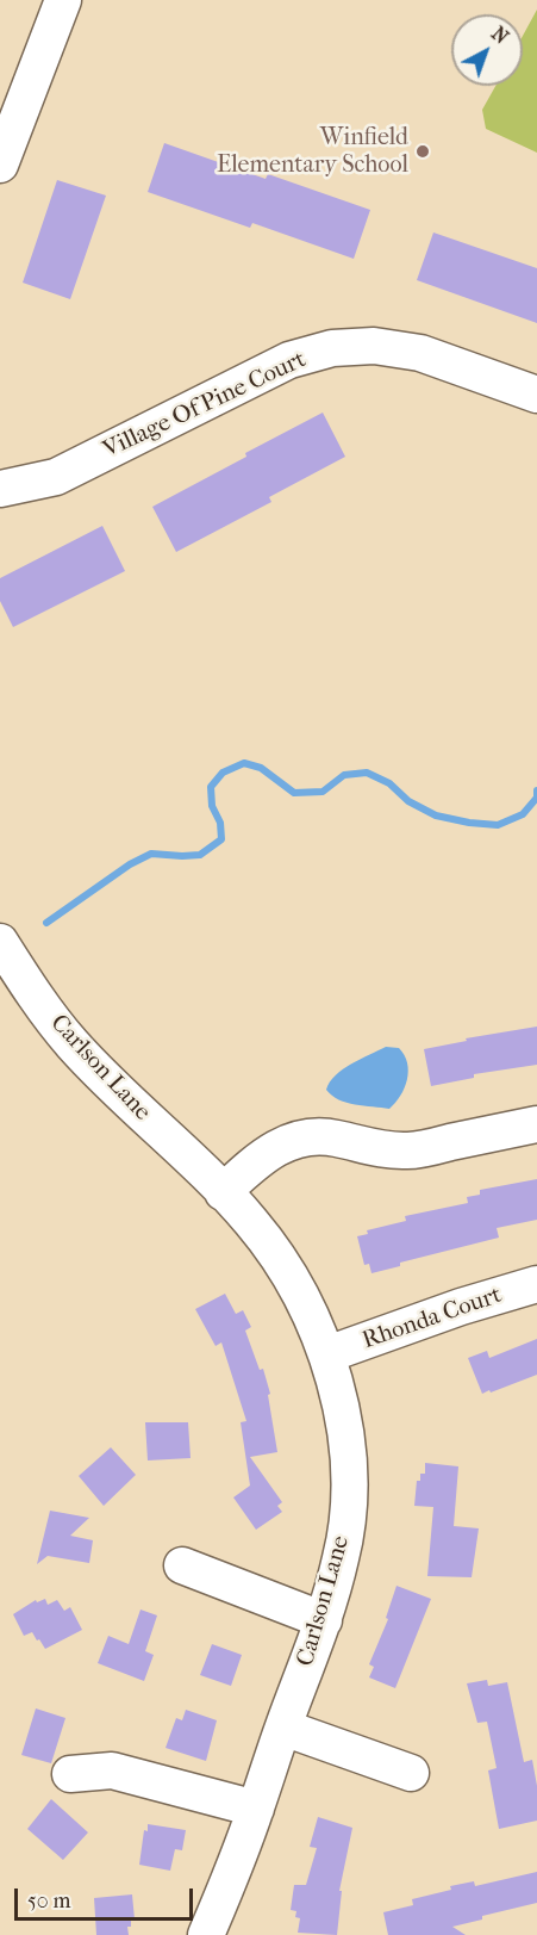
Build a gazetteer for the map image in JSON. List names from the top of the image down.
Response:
{
  "streets": {
    "street": ["Village Of Pine Court", "Carlson Lane", "Rhonda Court"]
  },
  "crossings": [
    ["Carlson Lane", "Rhonda Court"]
  ],
  "places": ["Winfield Elementary School"],
  "scale_bar": "50 m",
  "north": "top right"
}
